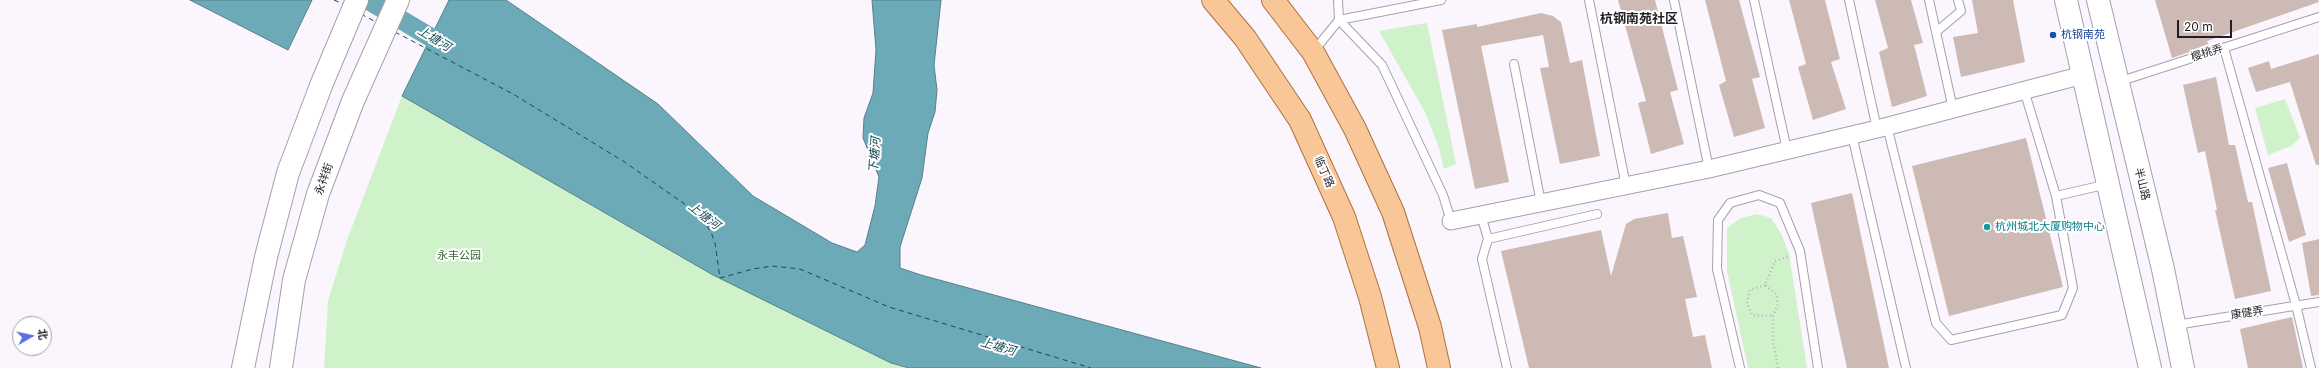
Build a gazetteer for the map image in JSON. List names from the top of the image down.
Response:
{
  "streets": {
    "main road": ["临丁路"],
    "street": ["永祥街", "半山路"],
    "lane": ["樱桃弄", "康健弄"]
  },
  "crossings": [
    ["樱桃弄", "半山路"],
    ["半山路", "康健弄"]
  ],
  "districts": ["杭钢南苑社区"],
  "water": ["上塘河", "下塘河"],
  "parks": ["永丰公园"],
  "places": ["杭钢南苑", "杭州城北大厦购物中心"],
  "scale_bar": "20 m",
  "north": "right"
}
